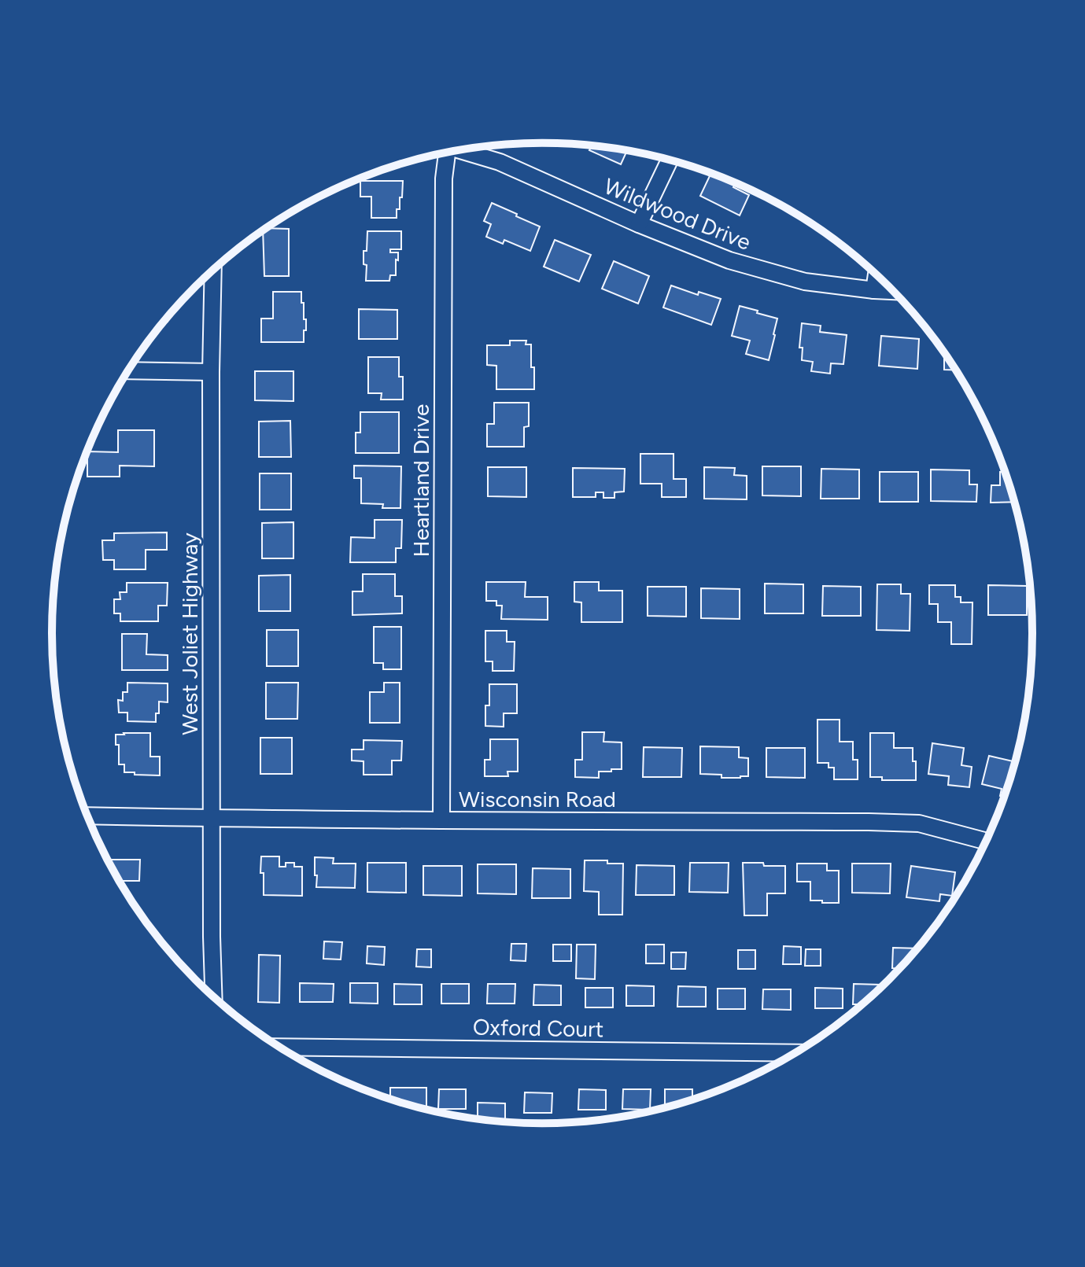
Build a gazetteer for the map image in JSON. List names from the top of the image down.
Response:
{
  "streets": {
    "street": [
      "Wildwood Drive",
      "Heartland Drive",
      "West Joliet Highway",
      "Wisconsin Road",
      "Oxford Court"
    ]
  },
  "crossings": [
    ["Heartland Drive", "Wisconsin Road"],
    ["West Joliet Highway", "Wisconsin Road"]
  ]
}
